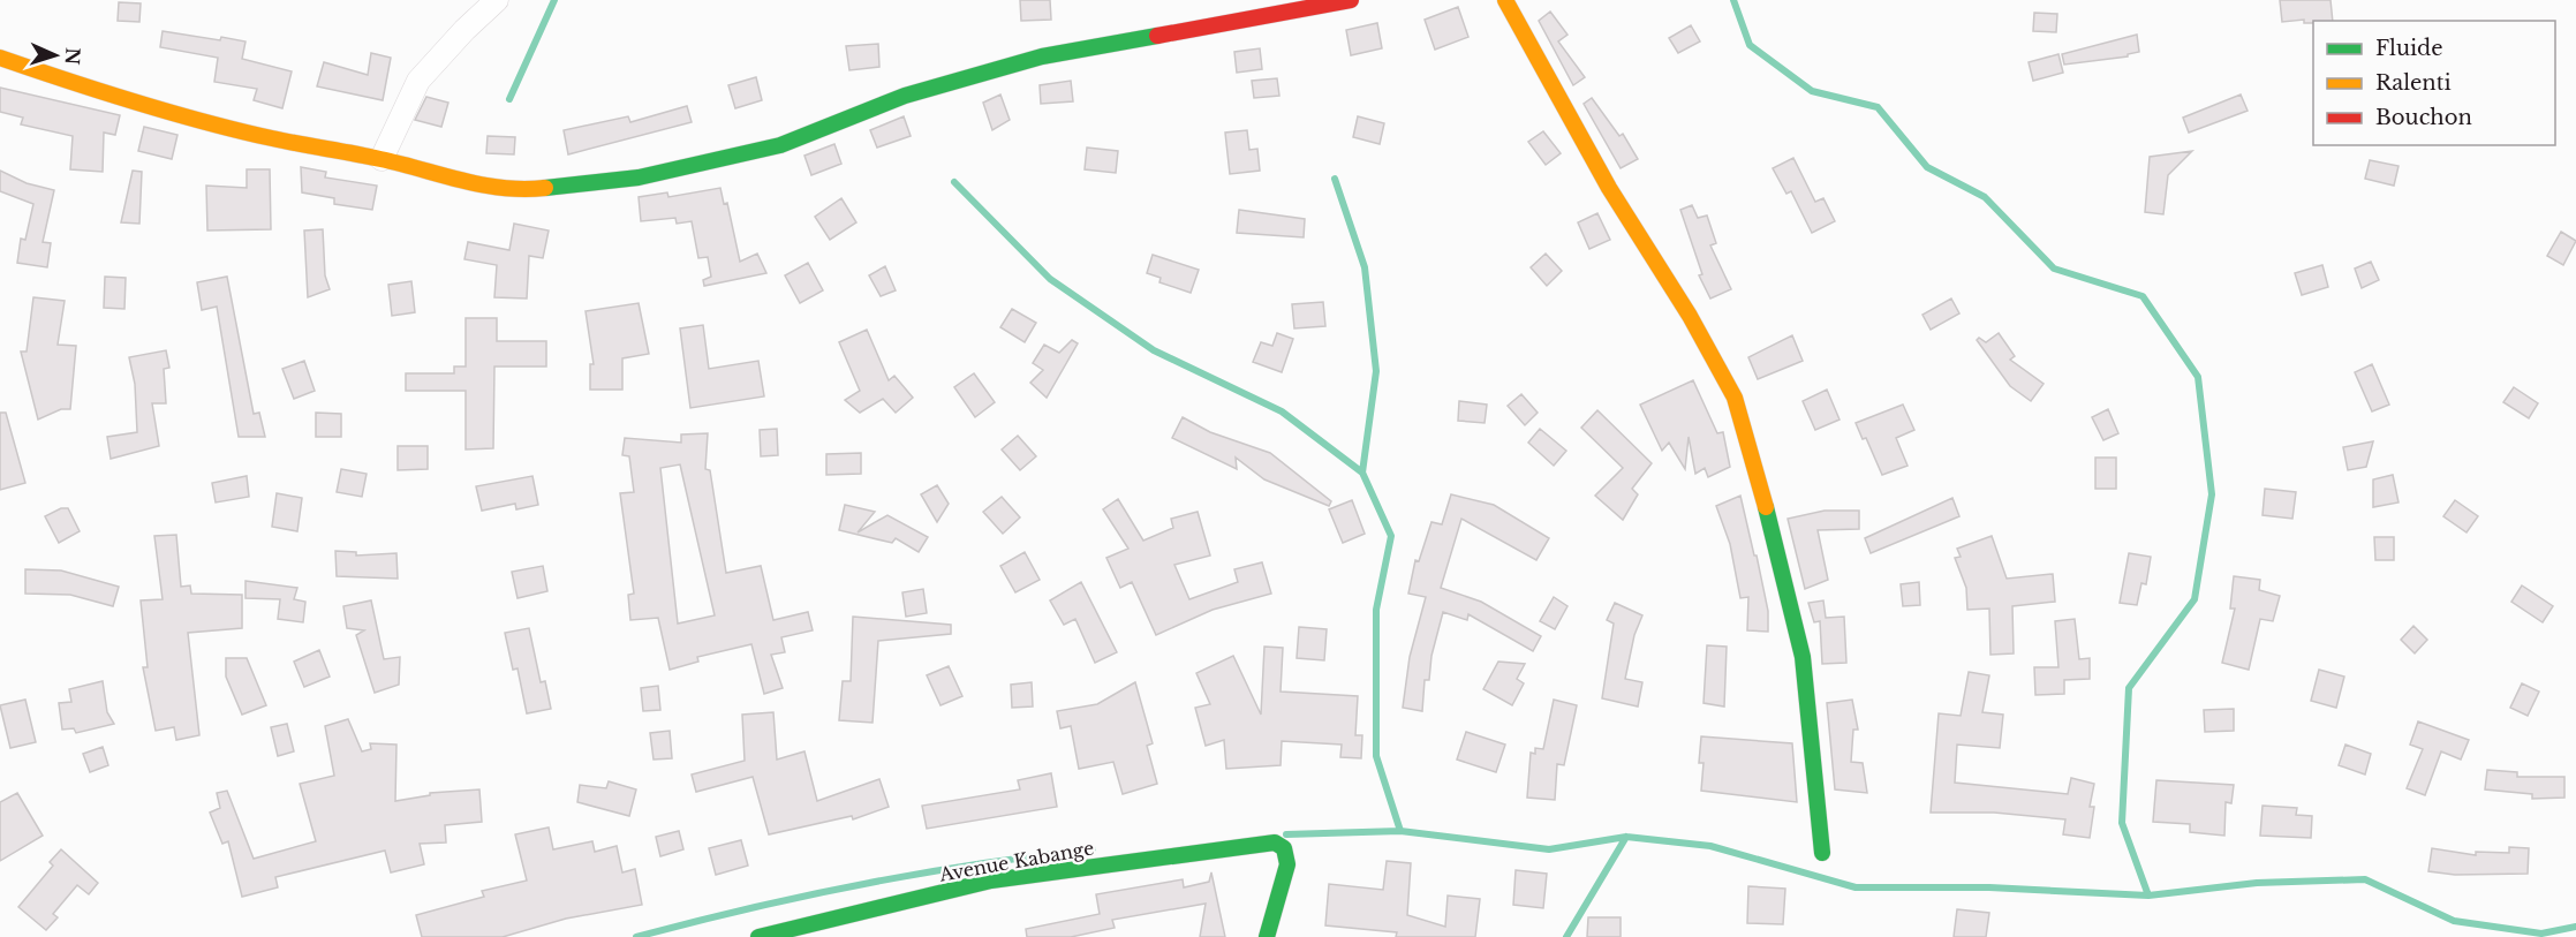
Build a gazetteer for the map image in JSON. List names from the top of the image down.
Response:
{
  "streets": {
    "street": ["Avenue Kabange"]
  },
  "legend": ["Fluide", "Ralenti", "Bouchon"],
  "north": "right"
}
